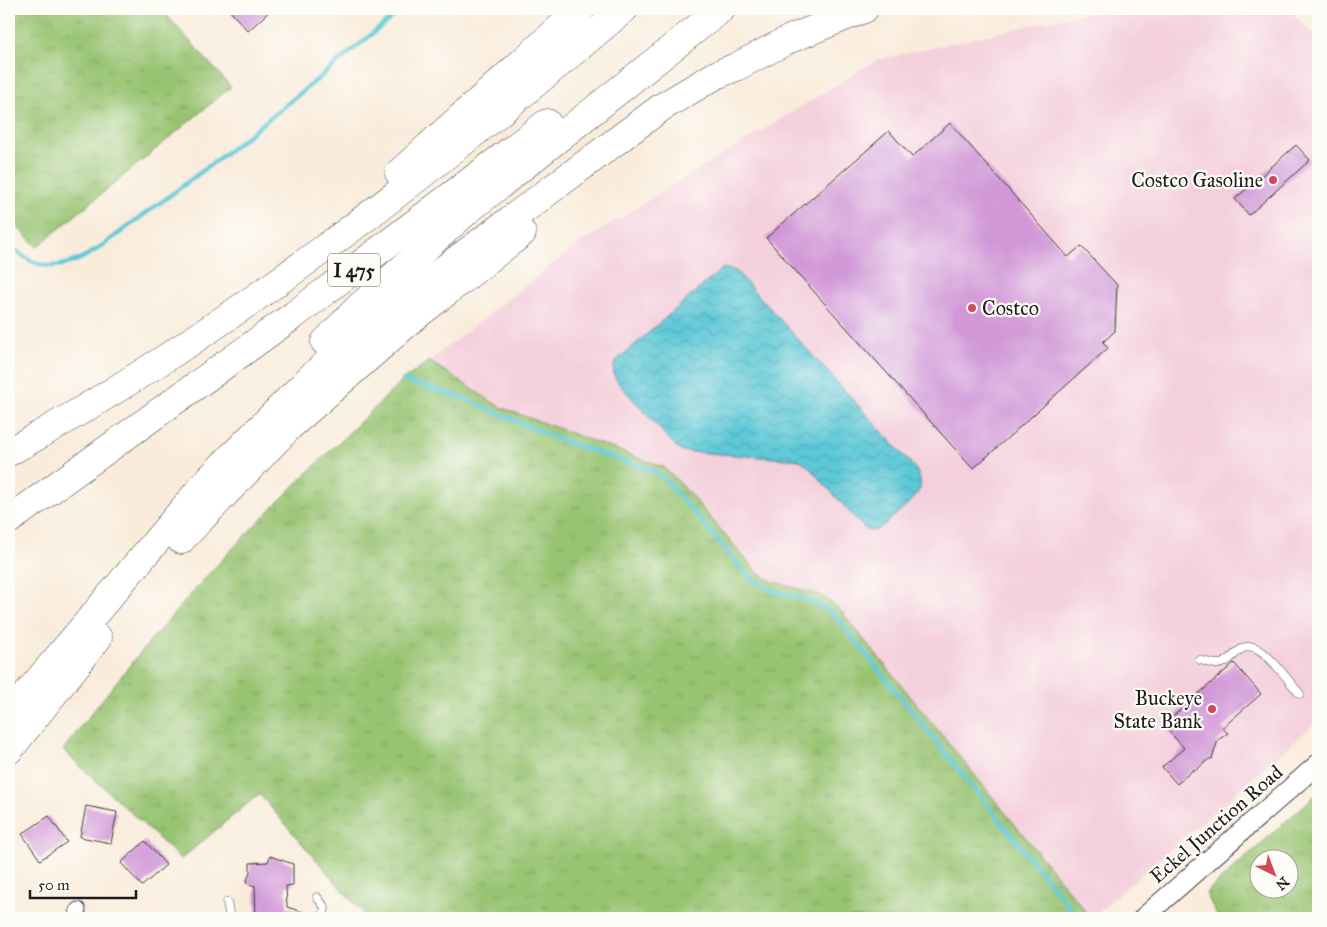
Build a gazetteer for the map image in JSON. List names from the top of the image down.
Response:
{
  "streets": {
    "highway": ["I 475"],
    "street": ["Eckel Junction Road"]
  },
  "places": ["Costco Gasoline", "Costco", "Buckeye State Bank"],
  "scale_bar": "50 m",
  "north": "bottom right"
}
